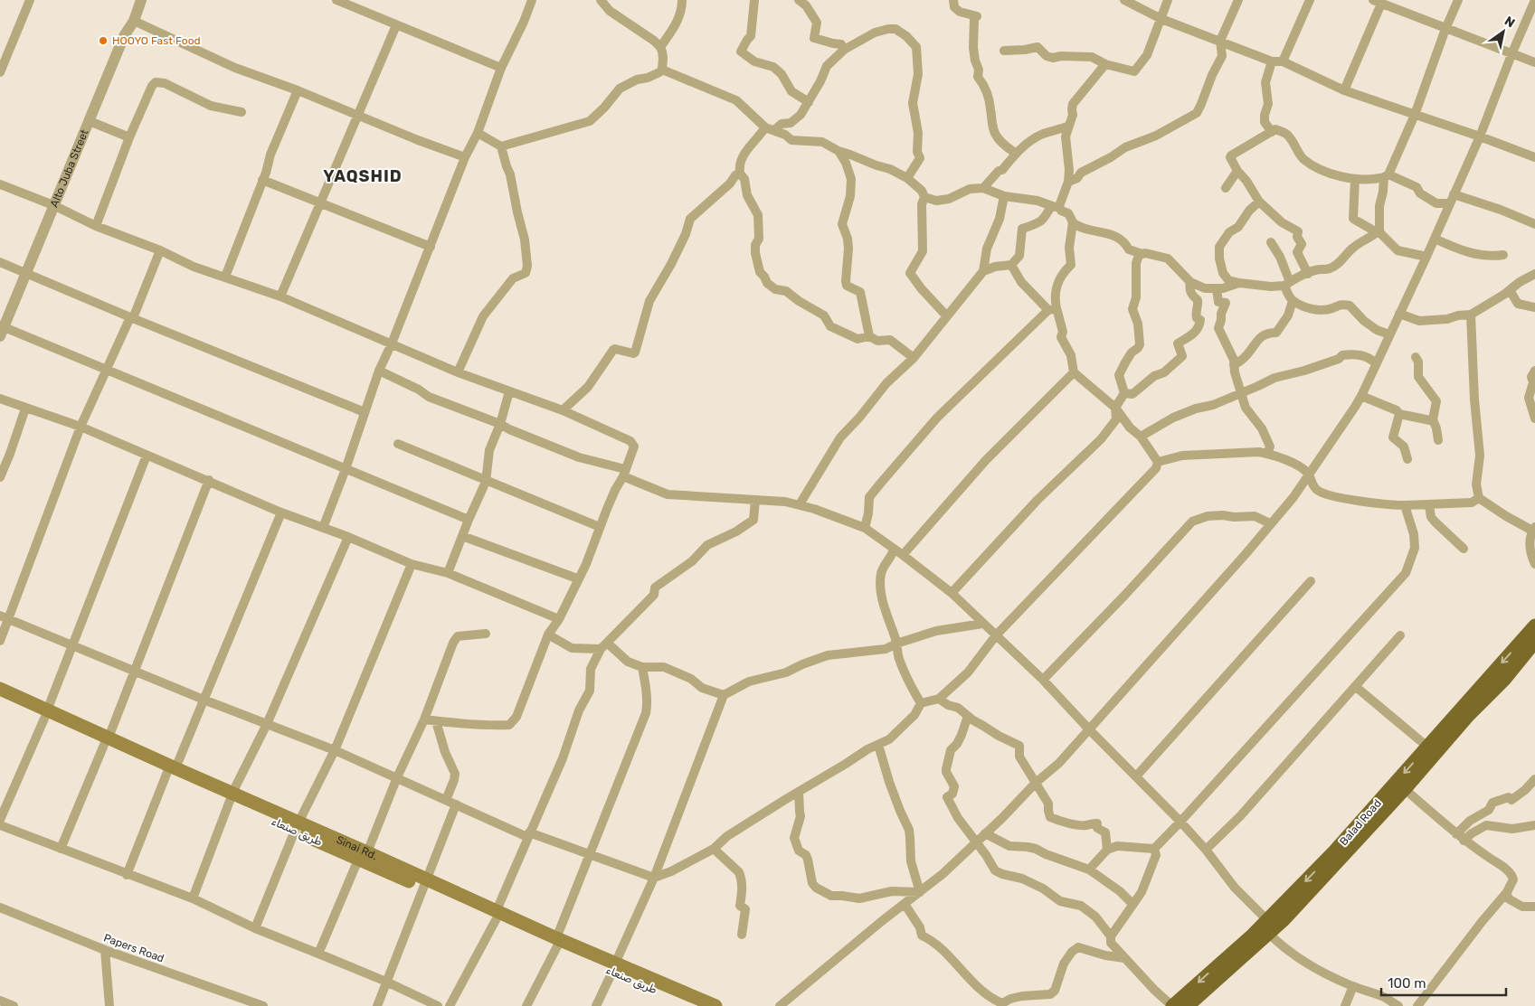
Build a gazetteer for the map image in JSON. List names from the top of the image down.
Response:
{
  "streets": {
    "highway": ["Balad Road"],
    "main road": ["طريق صنعاء"],
    "street": ["Alto Juba Street", "Papers Road"]
  },
  "districts": ["YAQSHID"],
  "places": ["HOOYO Fast Food"],
  "scale_bar": "100 m",
  "north": "top right"
}
